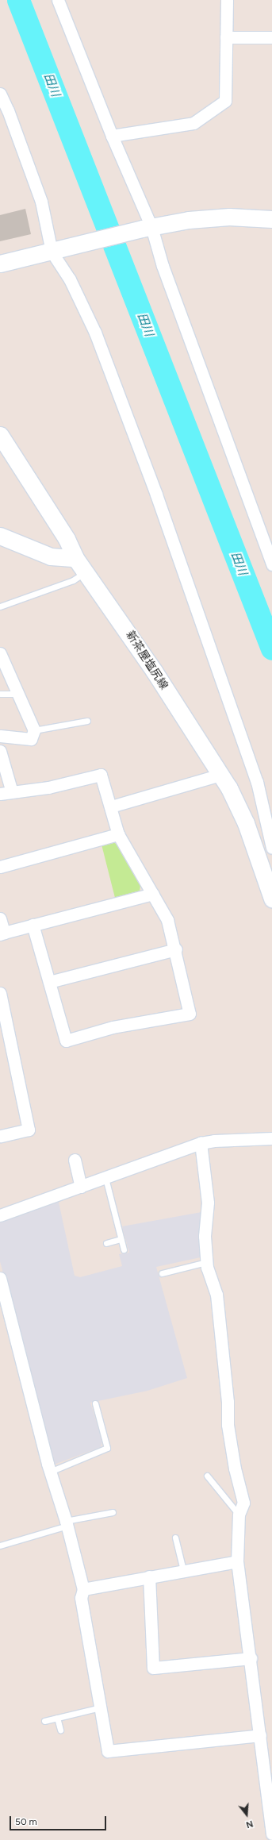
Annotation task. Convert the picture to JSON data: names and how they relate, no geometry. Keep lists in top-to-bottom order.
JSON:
{
  "streets": {
    "main road": ["新茶屋塩尻線"]
  },
  "water": ["田川"],
  "scale_bar": "50 m",
  "north": "bottom"
}
